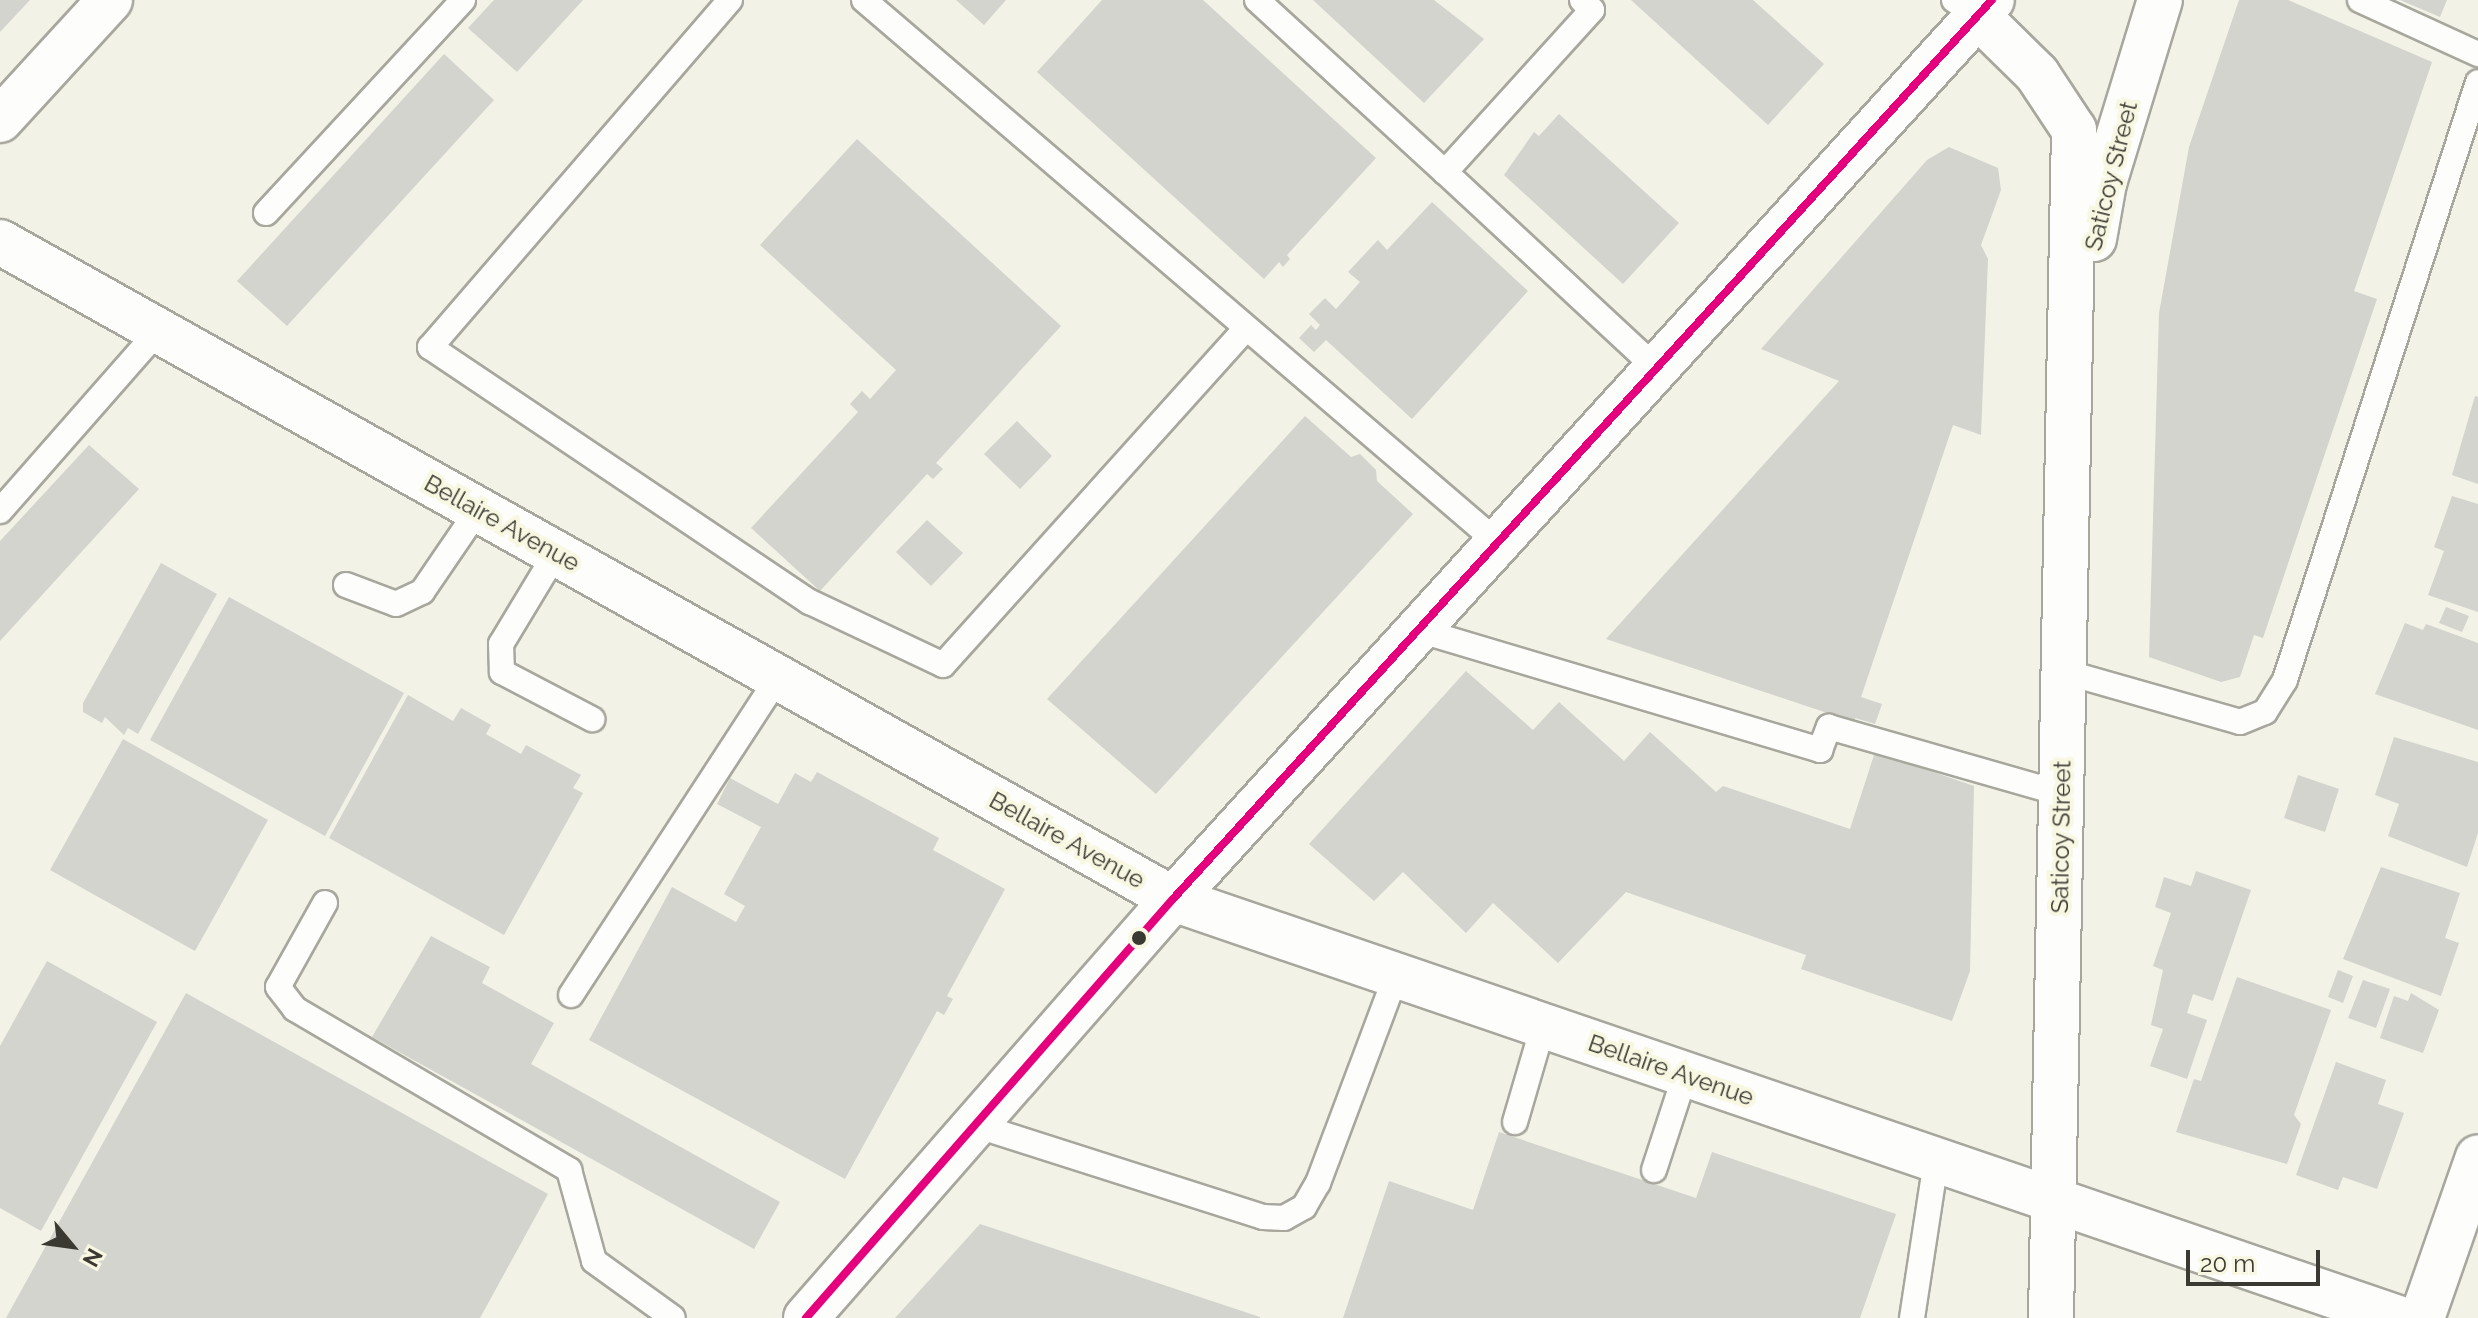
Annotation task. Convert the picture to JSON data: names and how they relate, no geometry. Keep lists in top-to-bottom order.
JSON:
{
  "streets": {
    "street": ["Saticoy Street", "Bellaire Avenue"]
  },
  "crossings": [
    ["Saticoy Street", "Bellaire Avenue"]
  ],
  "scale_bar": "20 m",
  "north": "bottom right"
}
